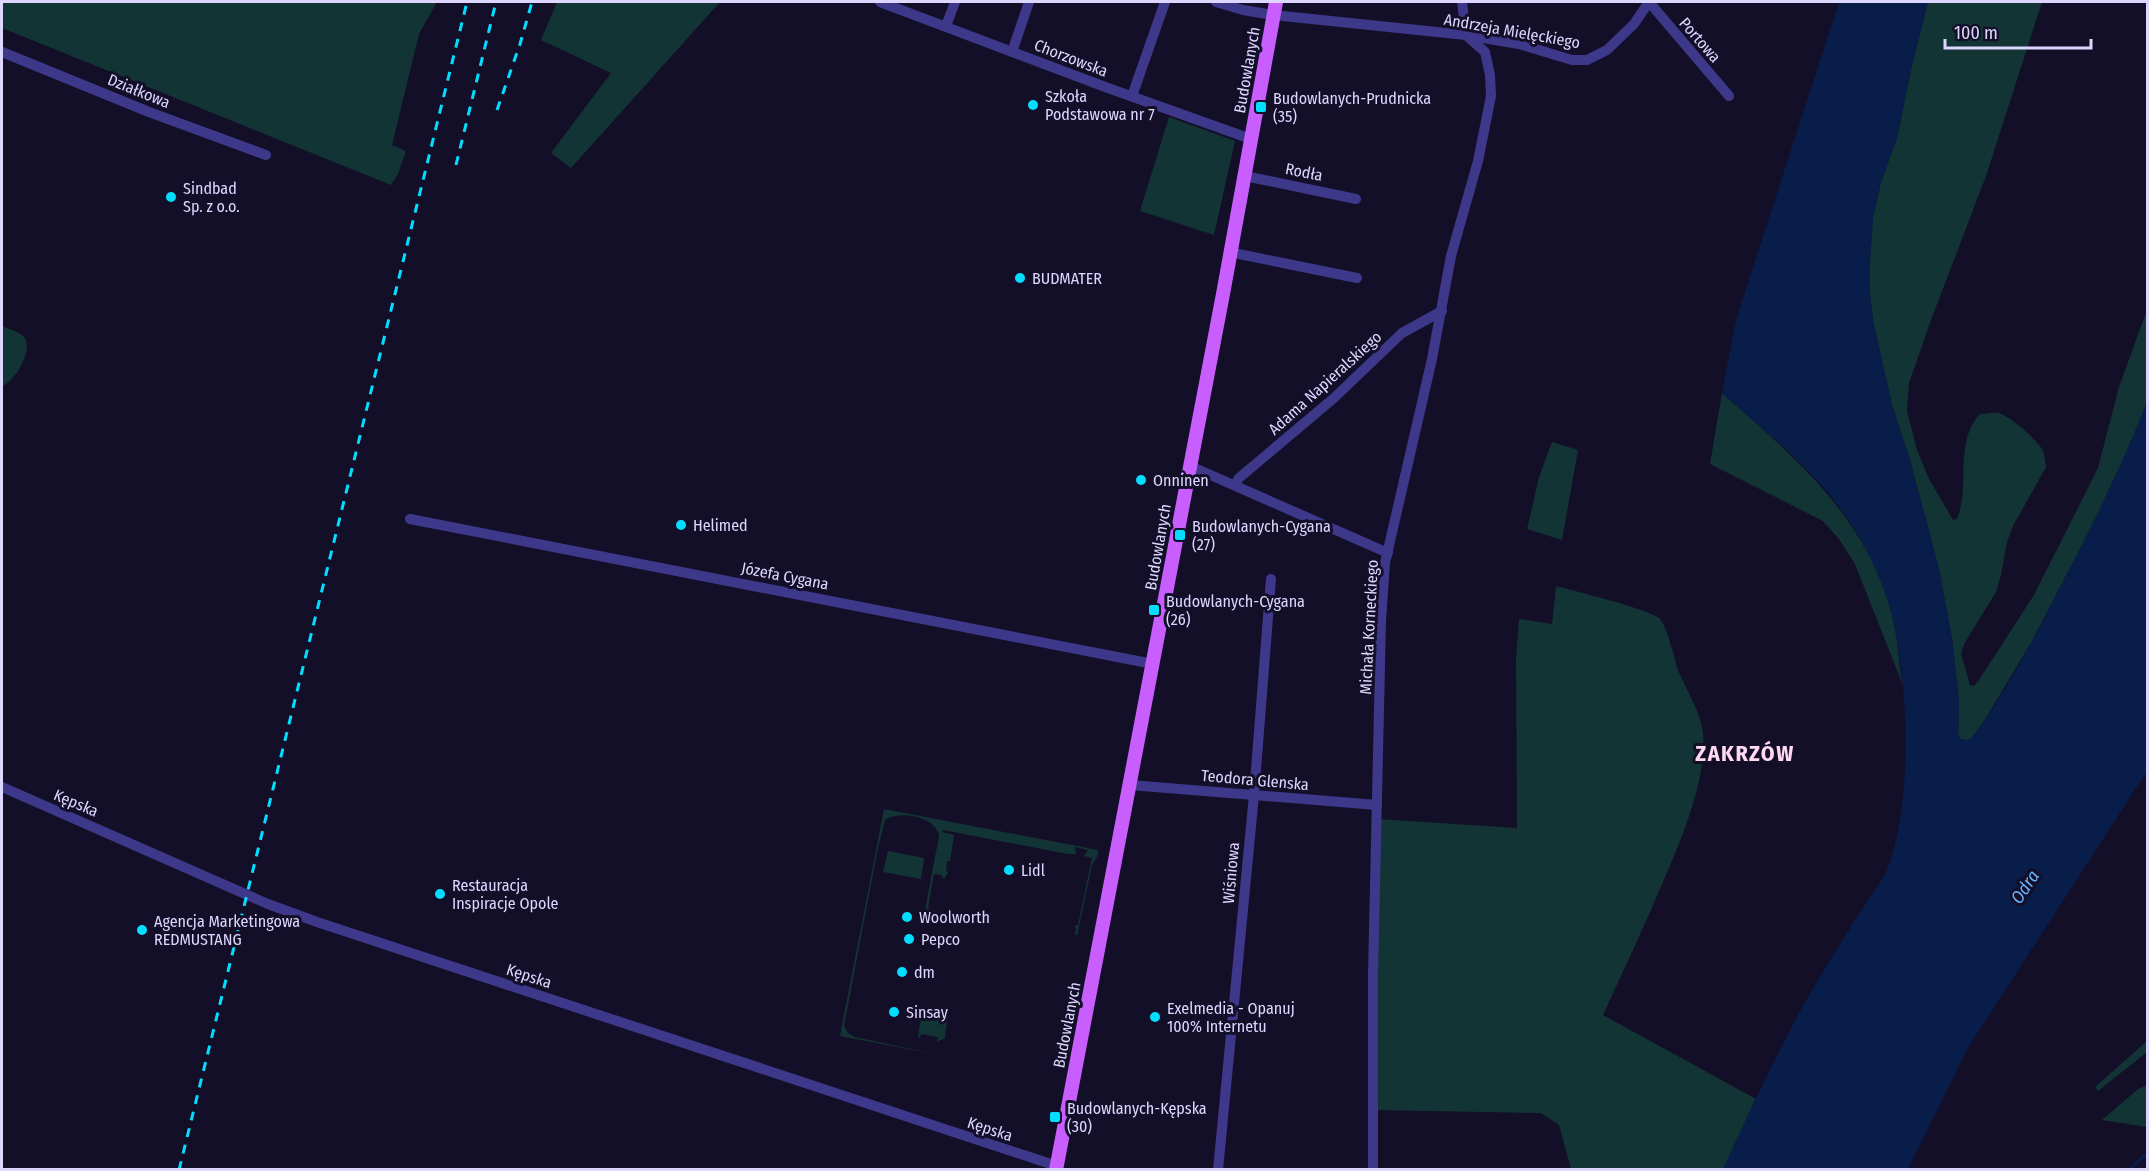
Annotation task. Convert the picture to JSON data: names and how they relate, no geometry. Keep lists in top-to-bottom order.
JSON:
{
  "streets": {
    "main road": ["Budowlanych"],
    "street": [
      "Andrzeja Mielęckiego",
      "Portowa",
      "Chorzowska",
      "Działkowa",
      "Rodła",
      "Adama Napieralskiego",
      "Józefa Cygana",
      "Michała Korneckiego",
      "Teodora Glenska",
      "Kępska",
      "Wiśniowa"
    ]
  },
  "crossings": [
    ["Andrzeja Mielęckiego", "Portowa"],
    ["Andrzeja Mielęckiego", "Budowlanych"],
    ["Andrzeja Mielęckiego", "Michała Korneckiego"],
    ["Chorzowska", "Budowlanych"],
    ["Budowlanych", "Rodła"],
    ["Budowlanych", "Józefa Cygana"],
    ["Budowlanych", "Teodora Glenska"],
    ["Budowlanych", "Kępska"],
    ["Adama Napieralskiego", "Michała Korneckiego"],
    ["Michała Korneckiego", "Teodora Glenska"],
    ["Teodora Glenska", "Wiśniowa"]
  ],
  "districts": ["ZAKRZÓW"],
  "water": ["Odra"],
  "places": {
    "other": [
      "Szkoła Podstawowa nr 7",
      "Sindbad Sp. z o.o.",
      "BUDMATER",
      "Onninen",
      "Helimed",
      "Lidl",
      "Restauracja Inspiracje Opole",
      "Woolworth",
      "Agencja Marketingowa REDMUSTANG",
      "Pepco",
      "dm",
      "Sinsay",
      "Exelmedia - Opanuj 100% Internetu"
    ],
    "transit": [
      "Budowlanych-Prudnicka (35)",
      "Budowlanych-Cygana (27)",
      "Budowlanych-Cygana (26)",
      "Budowlanych-Kępska (30)"
    ]
  },
  "scale_bar": "100 m"
}
